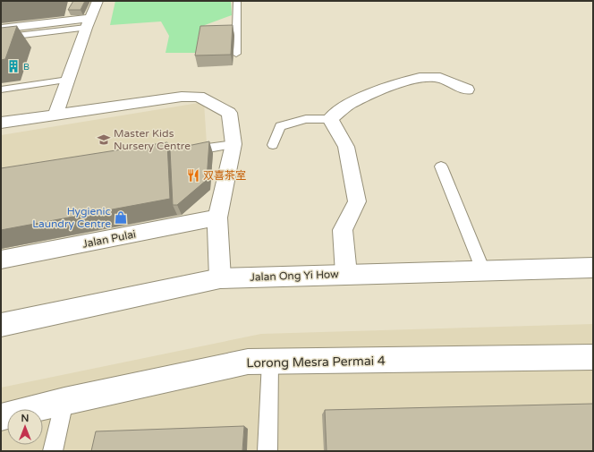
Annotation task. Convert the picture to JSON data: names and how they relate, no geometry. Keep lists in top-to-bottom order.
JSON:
{
  "streets": {
    "street": ["Jalan Pulai", "Jalan Ong Yi How", "Lorong Mesra Permai 4"]
  },
  "places": {
    "building": ["B"],
    "school or university": ["Master Kids Nursery Centre"],
    "restaurant": ["双喜茶室"],
    "shop": ["Hygienic Laundry Centre"]
  },
  "north": "top"
}
